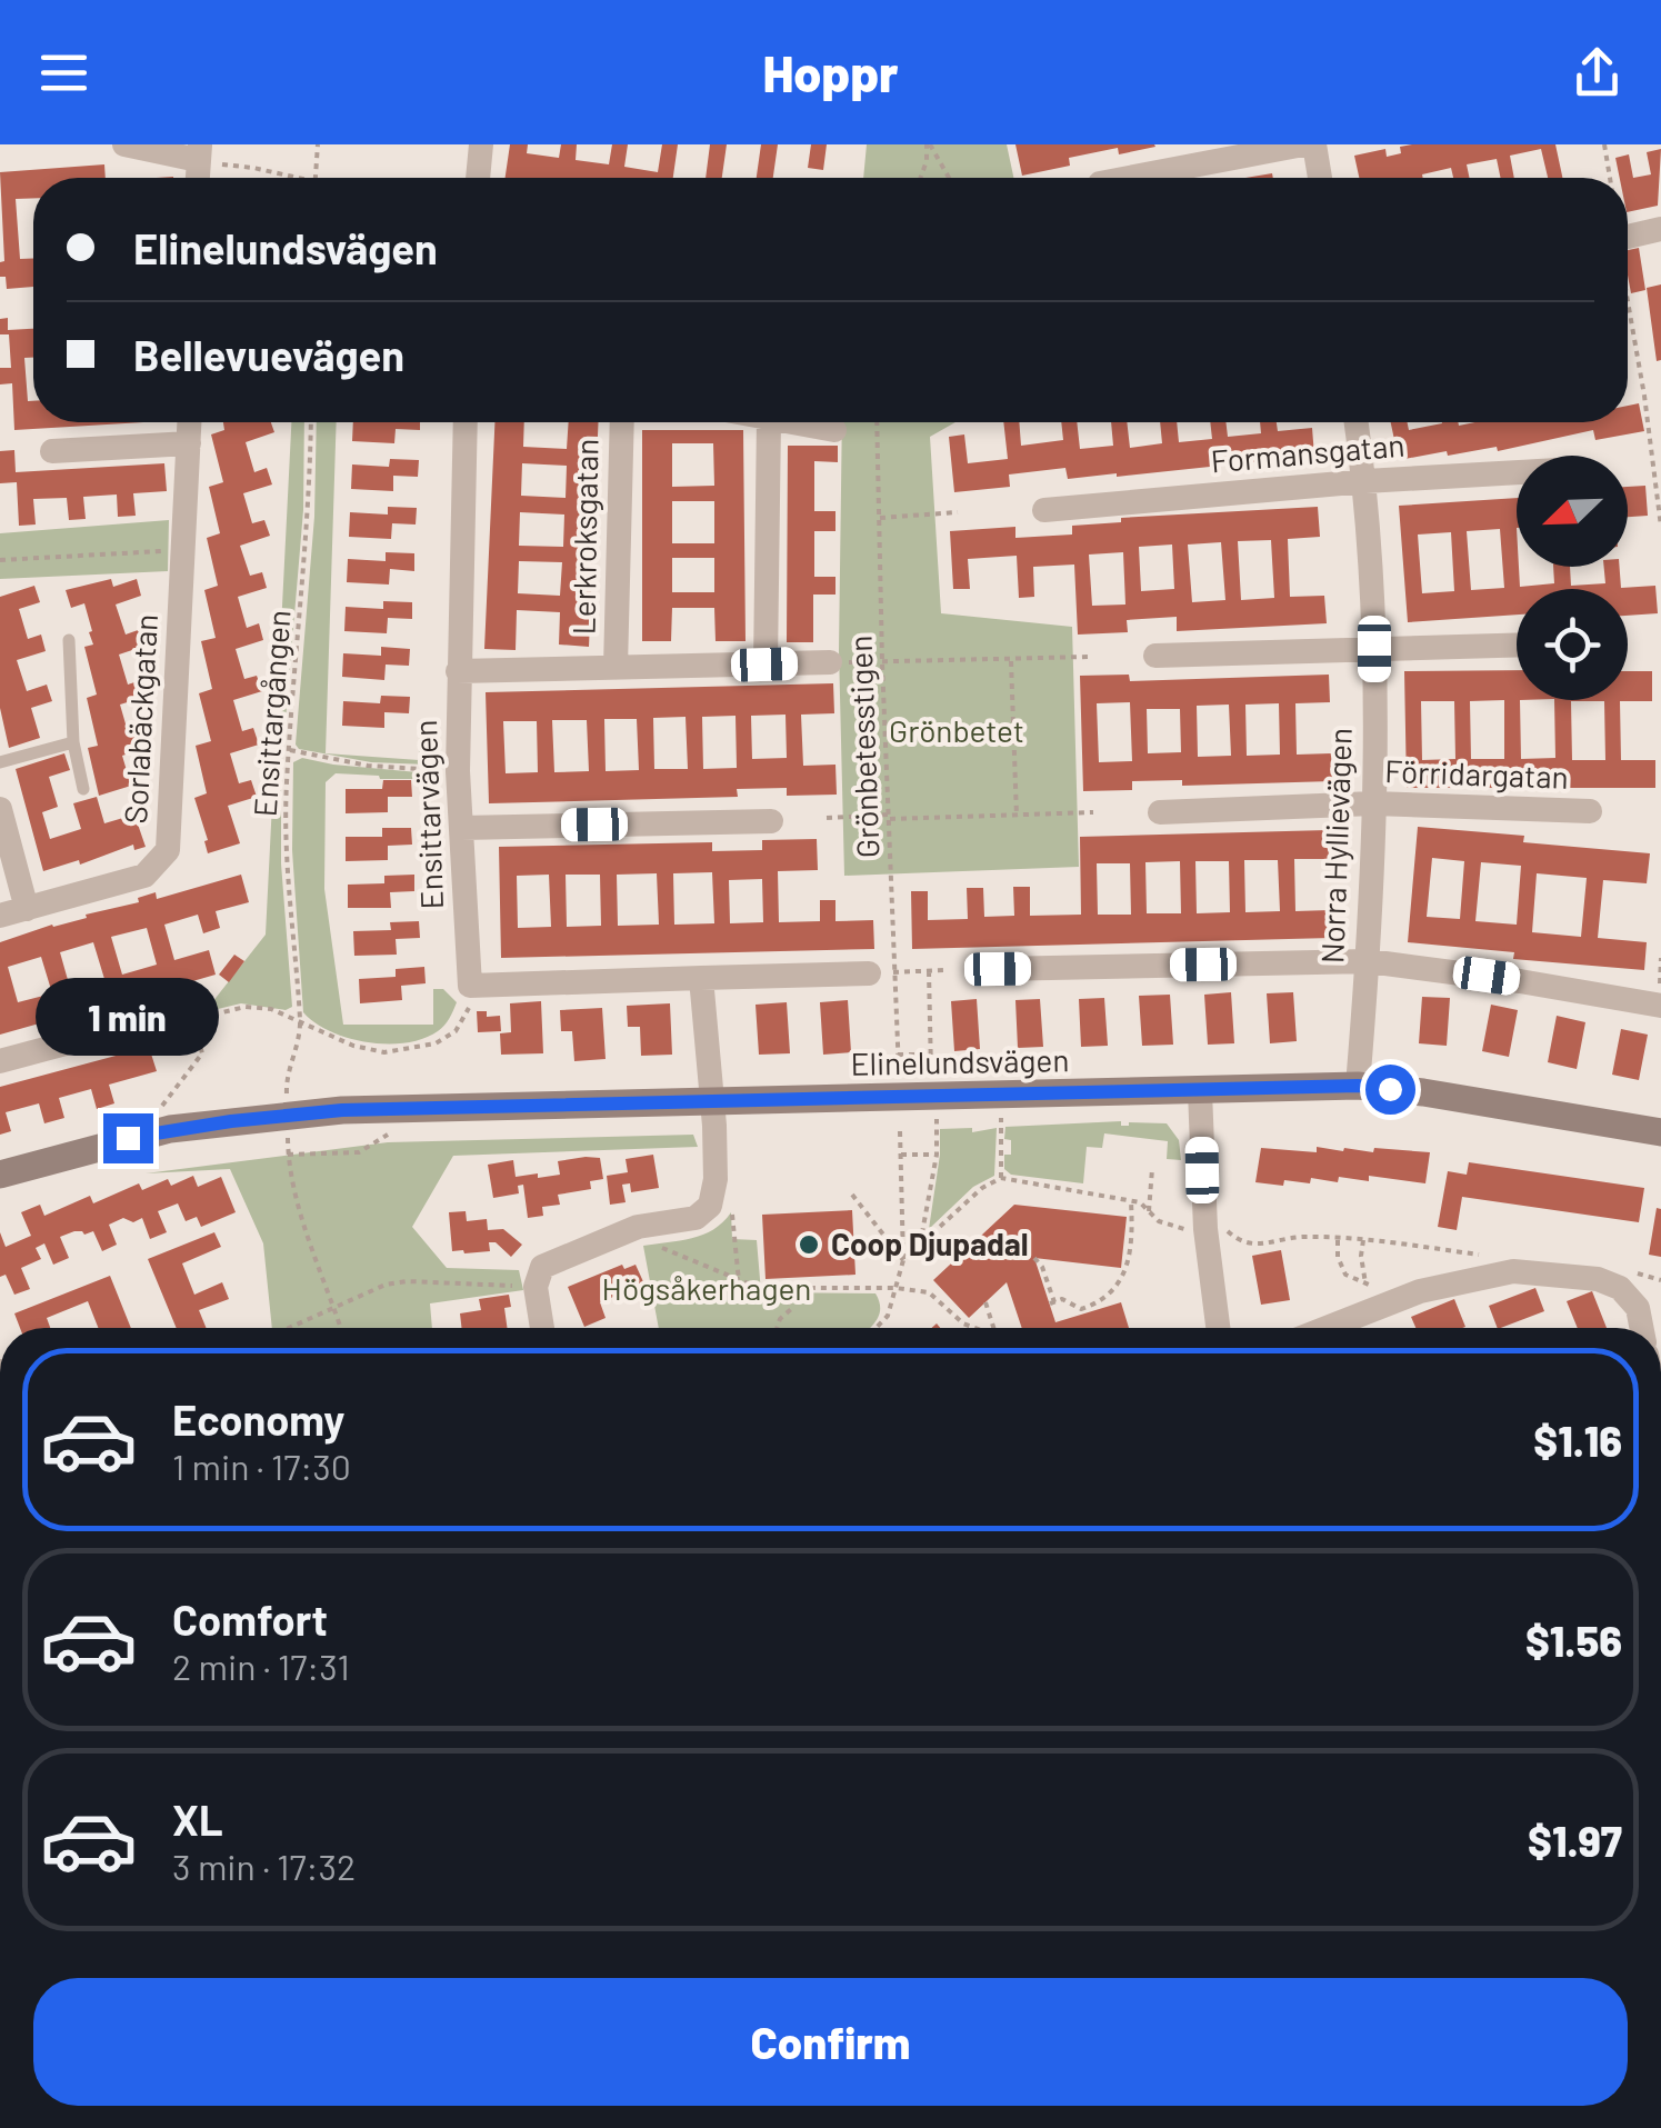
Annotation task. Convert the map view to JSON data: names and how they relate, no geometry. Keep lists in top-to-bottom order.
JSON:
{
  "streets": {
    "street": [
      "Formansgatan",
      "Lerkroksgatan",
      "Sorlabäckgatan",
      "Förridargatan",
      "Ensittarvägen",
      "Norra Hyllievägen",
      "Elinelundsvägen"
    ],
    "path": ["Ensittargången", "Grönbetesstigen"]
  },
  "crossings": [
    ["Formansgatan", "Norra Hyllievägen"],
    ["Ensittargången", "Elinelundsvägen"],
    ["Förridargatan", "Norra Hyllievägen"],
    ["Norra Hyllievägen", "Elinelundsvägen"]
  ],
  "parks": ["Grönbetet", "Högsåkerhagen"],
  "places": ["Coop Djupadal"],
  "north": "bottom left",
  "page": {
    "header": "Hoppr",
    "banner": ["Elinelundsvägen", "Bellevuevägen"],
    "bubble": "1 min",
    "list": [
      {
        "name": "Economy",
        "note": "1 min · 17:30",
        "value": "$1.16"
      },
      {
        "name": "Comfort",
        "note": "2 min · 17:31",
        "value": "$1.56"
      },
      {
        "name": "XL",
        "note": "3 min · 17:32",
        "value": "$1.97"
      }
    ],
    "buttons": "Confirm"
  }
}
